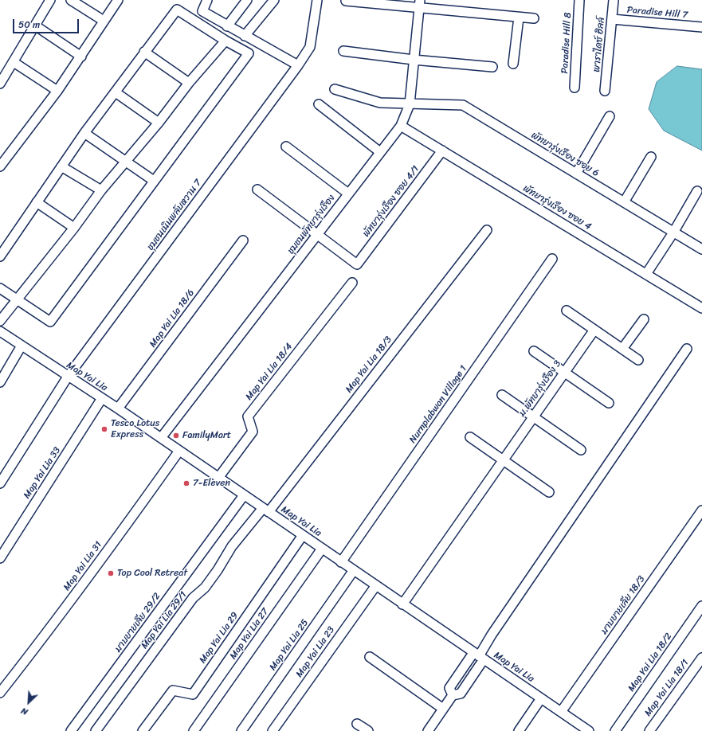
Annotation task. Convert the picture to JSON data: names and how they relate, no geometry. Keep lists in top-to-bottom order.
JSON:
{
  "streets": {
    "street": [
      "Paradise Hill 7",
      "Paradise Hill 8",
      "พาราไดซ์ ฮิลล์",
      "พัทยารุ่งเรือง ซอย 6",
      "พัทยารุ่งเรือง ซอย 4/1",
      "พัทยารุ่งเรือง ซอย 4",
      "ชุมชนเนินพลับหวาน 7",
      "ชุมชนพัทยารุ่งเรือง",
      "Map Yai Lia 18/6",
      "Map Yai Lia 18/3",
      "Map Yai Lia 18/4",
      "Map Yai Lia",
      "ม.พัทยารุ่งเรือง 3",
      "Nurnplabwan Village 1",
      "Map Yai Lia 33",
      "Map Yai Lia 31",
      "มาบยายเลีย 18/3",
      "Map Yai Lia 29/1",
      "มาบยายเลีย 29/2",
      "Map Yai Lia 27",
      "Map Yai Lia 29",
      "Map Yai Lia 25",
      "Map Yai Lia 23",
      "Map Yai Lia 18/2",
      "Map Yai Lia 18/1"
    ]
  },
  "crossings": [
    ["Paradise Hill 7", "พาราไดซ์ ฮิลล์"],
    ["พัทยารุ่งเรือง ซอย 6", "ชุมชนพัทยารุ่งเรือง"],
    ["พัทยารุ่งเรือง ซอย 4/1", "พัทยารุ่งเรือง ซอย 4"],
    ["พัทยารุ่งเรือง ซอย 4/1", "ชุมชนพัทยารุ่งเรือง"],
    ["พัทยารุ่งเรือง ซอย 4", "ชุมชนพัทยารุ่งเรือง"],
    ["ชุมชนเนินพลับหวาน 7", "Map Yai Lia"],
    ["ชุมชนพัทยารุ่งเรือง", "Map Yai Lia"],
    ["Map Yai Lia 18/6", "Map Yai Lia"],
    ["Map Yai Lia 18/3", "Map Yai Lia"],
    ["Map Yai Lia 18/3", "Map Yai Lia 29/1"],
    ["Map Yai Lia 18/4", "Map Yai Lia"],
    ["Map Yai Lia", "ม.พัทยารุ่งเรือง 3"],
    ["Map Yai Lia", "Nurnplabwan Village 1"],
    ["Map Yai Lia", "Map Yai Lia 33"],
    ["Map Yai Lia", "Map Yai Lia 31"],
    ["Map Yai Lia", "มาบยายเลีย 18/3"],
    ["Map Yai Lia", "Map Yai Lia 29/1"],
    ["Map Yai Lia", "มาบยายเลีย 29/2"],
    ["Map Yai Lia", "Map Yai Lia 27"],
    ["Map Yai Lia", "Map Yai Lia 29"],
    ["Map Yai Lia", "Map Yai Lia 25"],
    ["Map Yai Lia", "Map Yai Lia 23"]
  ],
  "places": [
    "Tesco Lotus Express",
    "FamilyMart",
    "7-Eleven",
    "Top Cool Retreat"
  ],
  "scale_bar": "50 m",
  "north": "bottom left"
}
